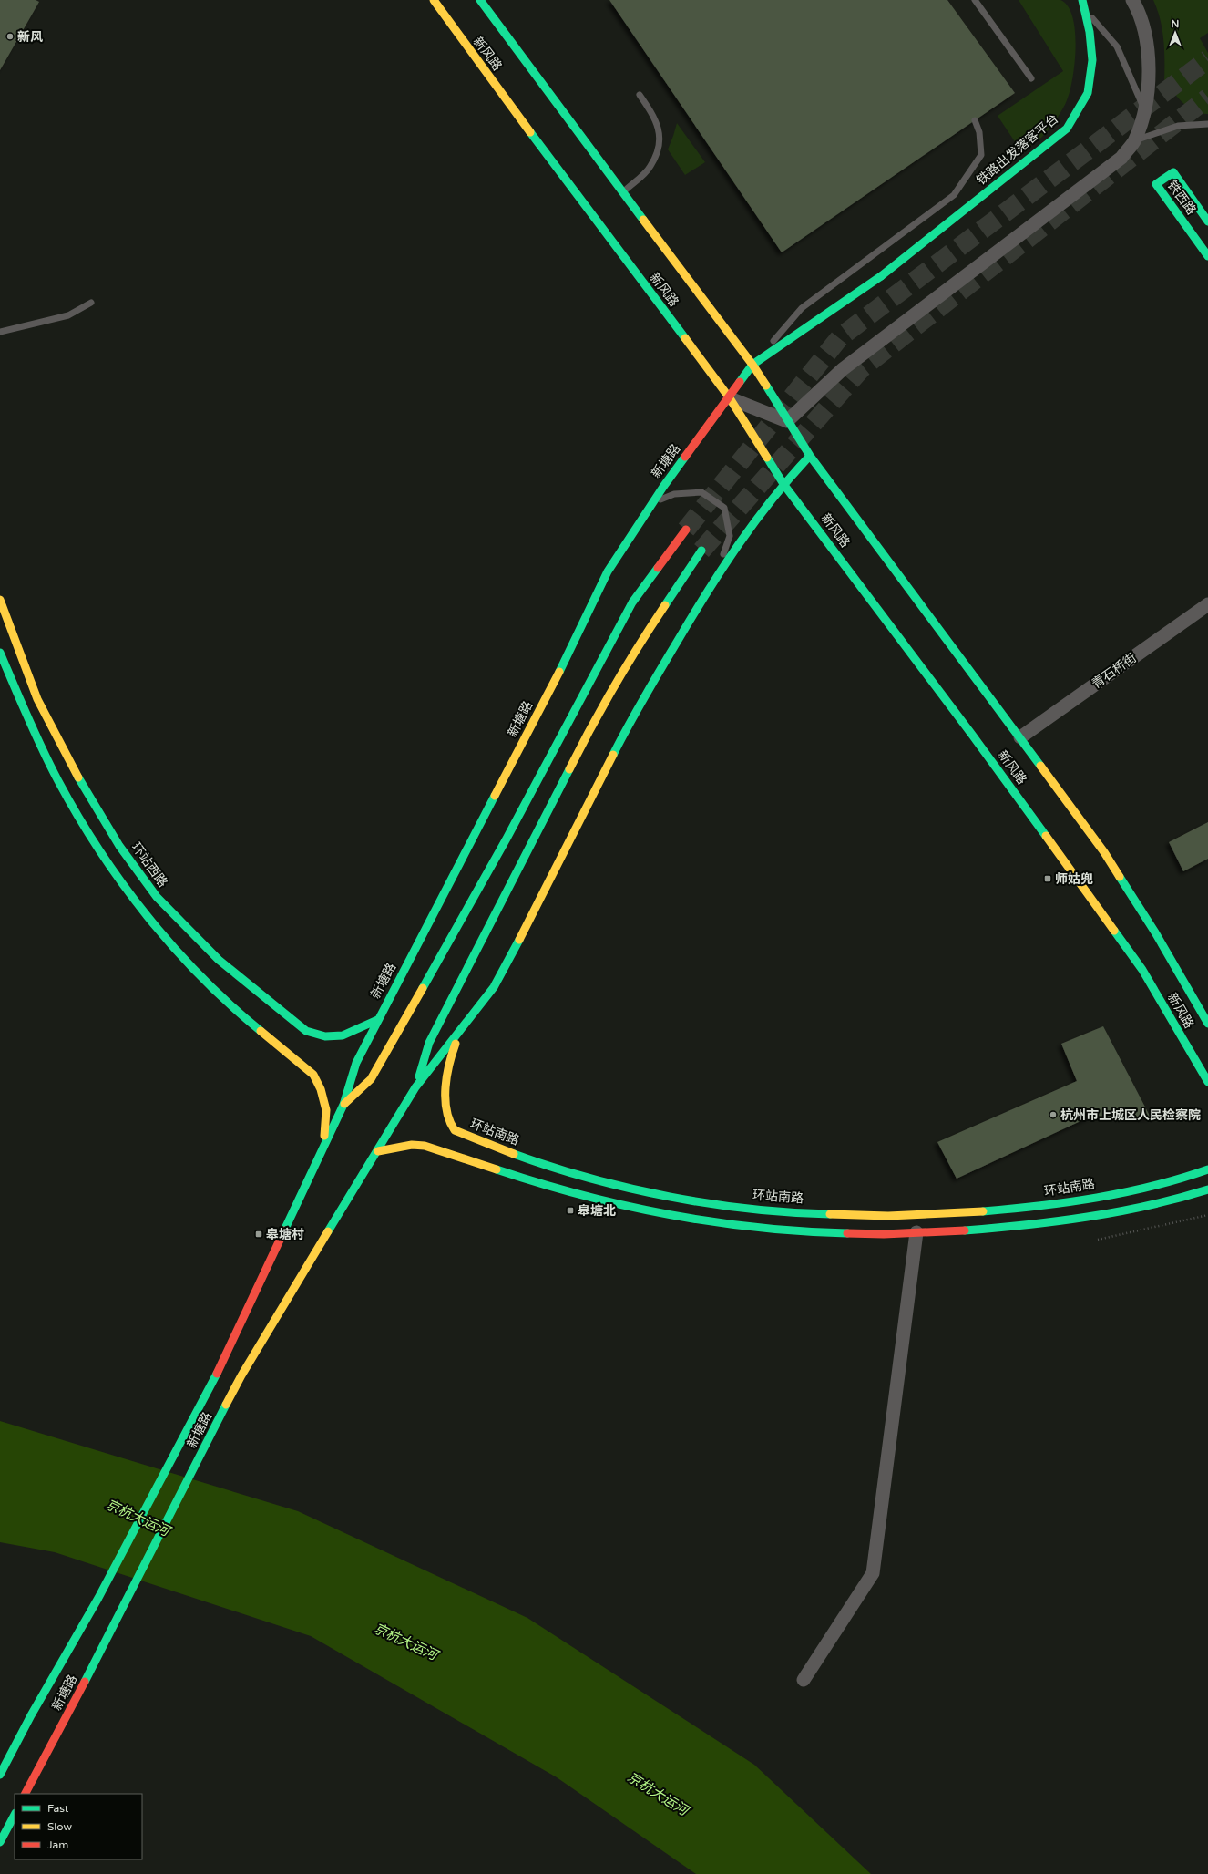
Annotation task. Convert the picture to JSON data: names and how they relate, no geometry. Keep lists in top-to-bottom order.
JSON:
{
  "streets": {
    "main road": [
      "新风路",
      "铁路出发落客平台",
      "铁西路",
      "新塘路",
      "环站西路",
      "环站南路"
    ],
    "street": ["青石桥街"]
  },
  "crossings": [
    ["新风路", "铁路出发落客平台"],
    ["新风路", "新塘路"],
    ["新风路", "青石桥街"],
    ["铁路出发落客平台", "新塘路"],
    ["新塘路", "环站西路"],
    ["新塘路", "环站南路"]
  ],
  "water": ["京杭大运河"],
  "places": {
    "other": ["新风", "杭州市上城区人民检察院"],
    "transit": ["师姑兜", "皋塘北", "皋塘村"]
  },
  "legend": ["Fast", "Slow", "Jam"],
  "north": "top"
}
